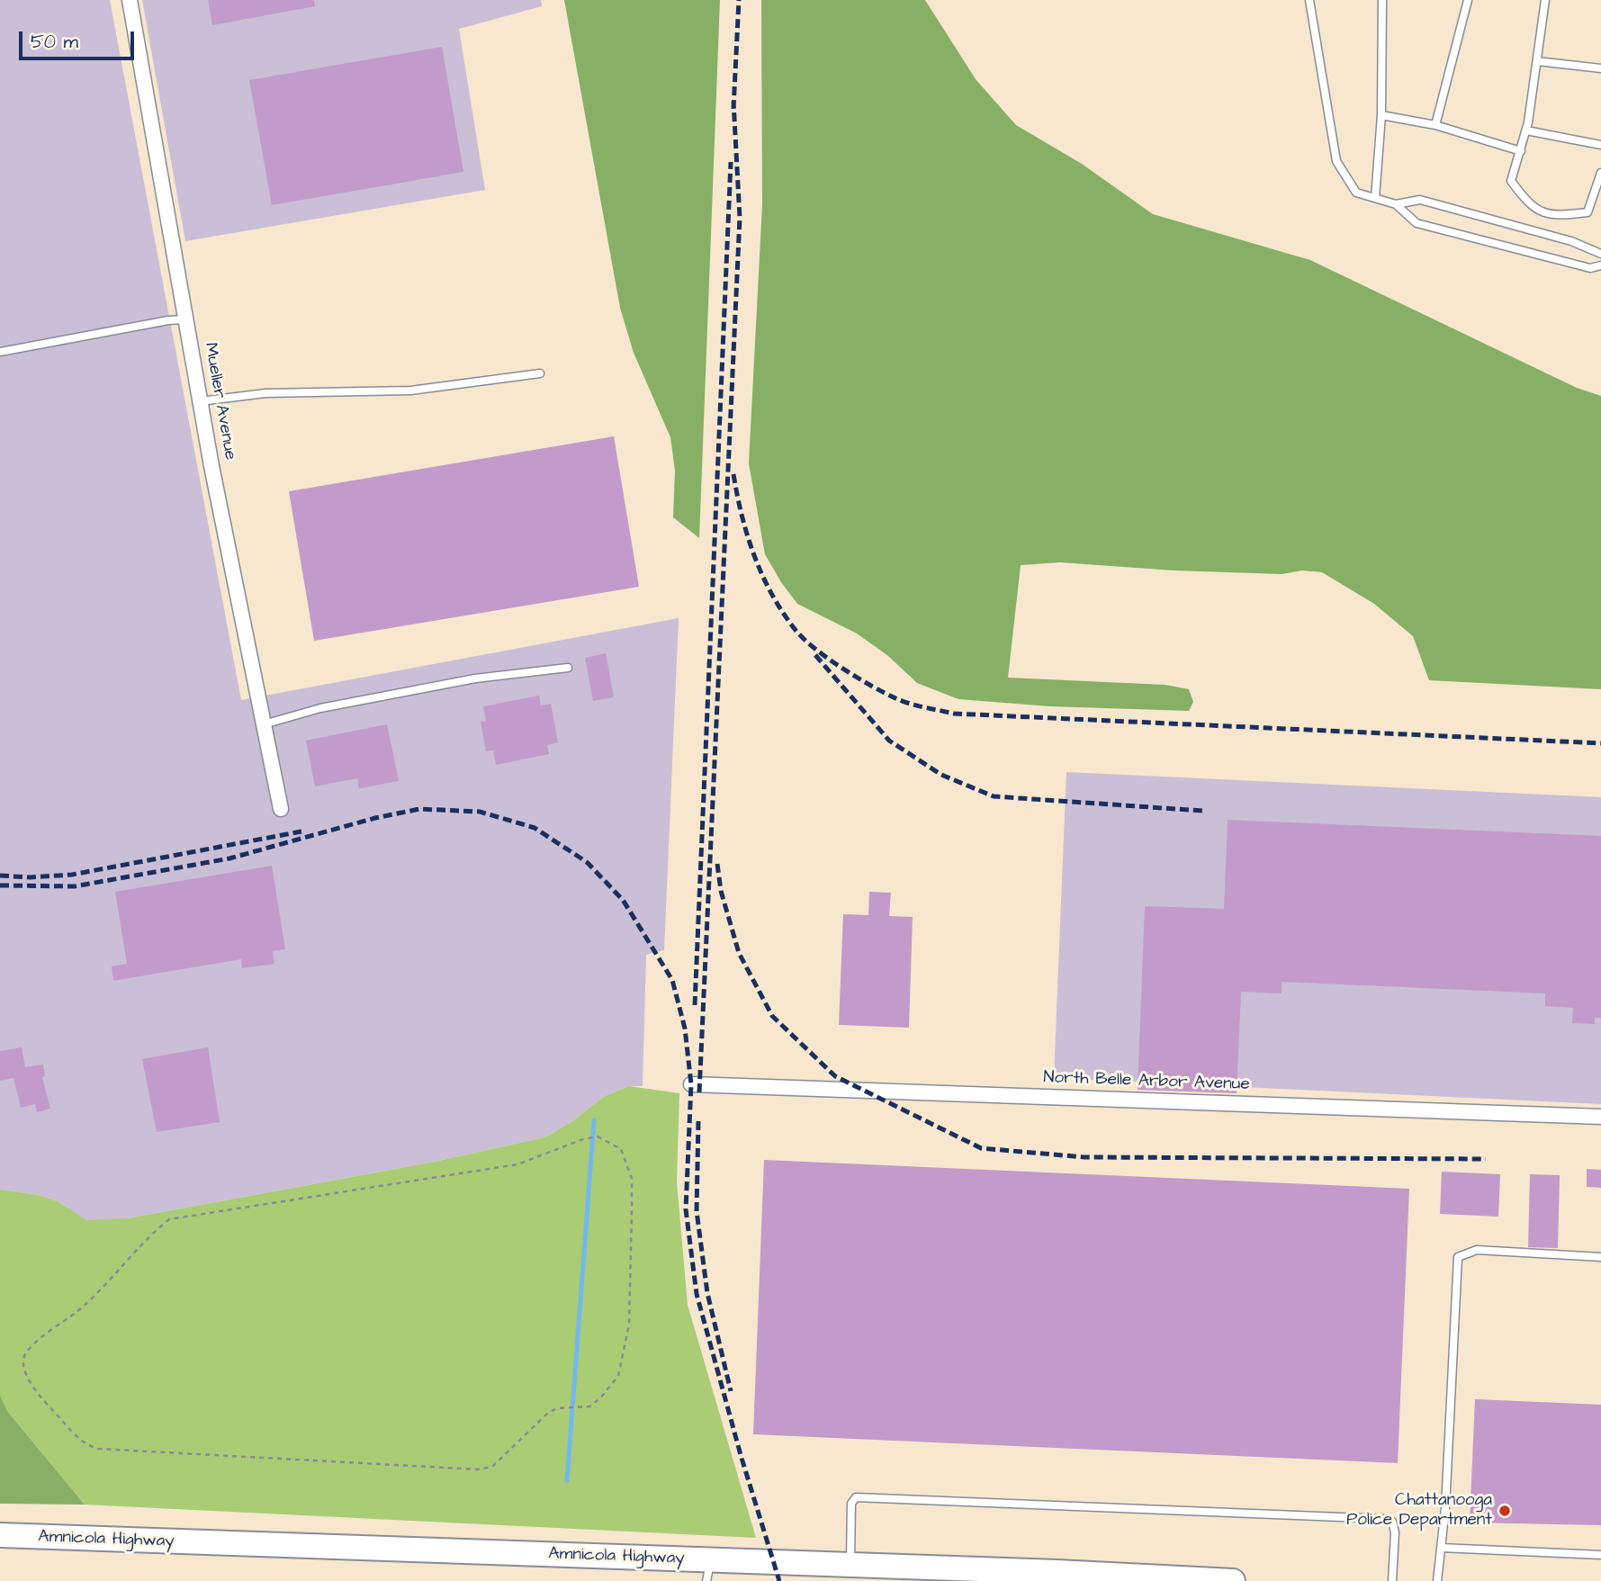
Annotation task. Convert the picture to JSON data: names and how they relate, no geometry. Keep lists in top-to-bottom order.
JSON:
{
  "streets": {
    "main road": ["Amnicola Highway"],
    "street": ["Mueller Avenue", "North Belle Arbor Avenue"]
  },
  "places": ["Chattanooga Police Department"],
  "scale_bar": "50 m"
}
